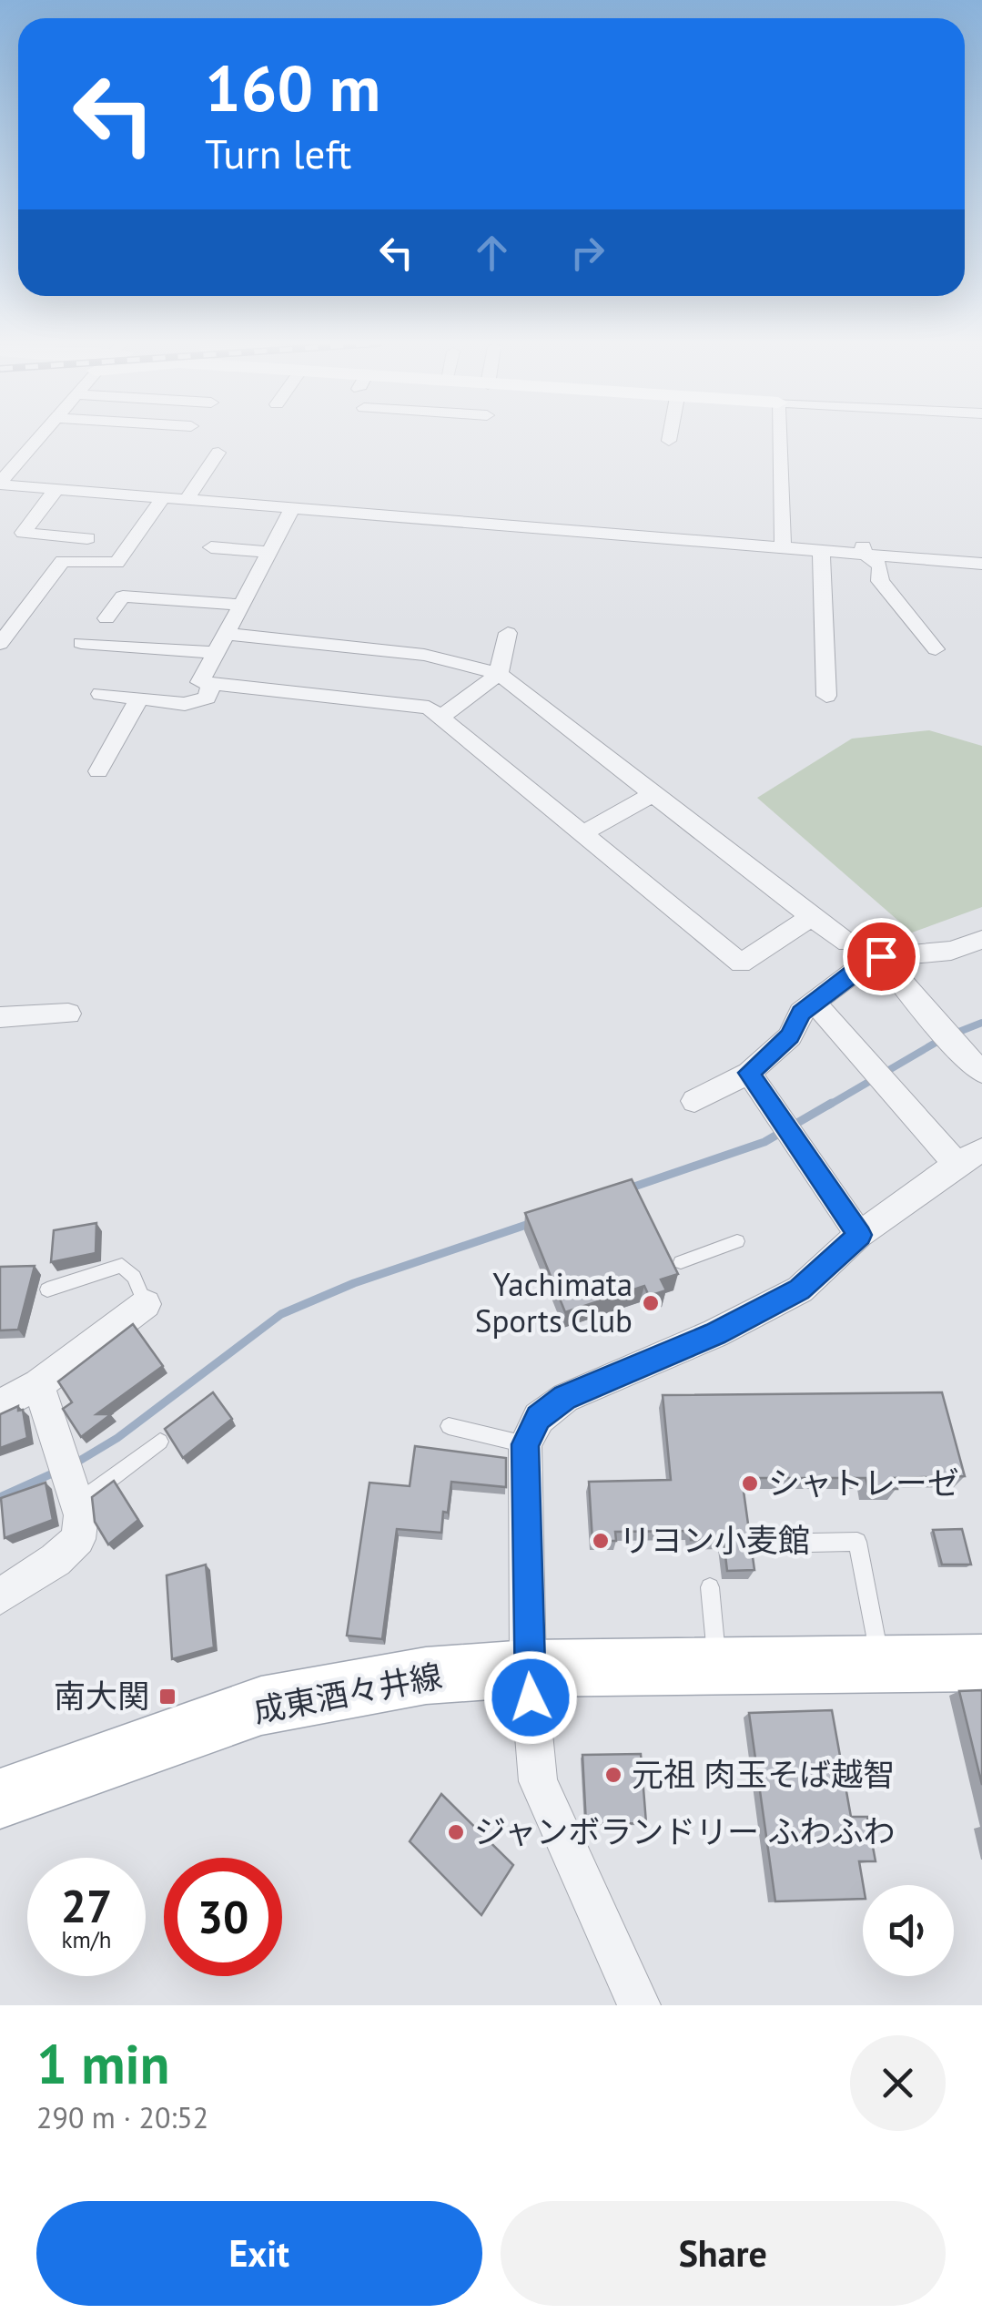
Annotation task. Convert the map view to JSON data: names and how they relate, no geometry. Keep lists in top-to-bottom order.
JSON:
{
  "streets": {
    "main road": ["成東酒々井線"]
  },
  "places": {
    "other": [
      "Yachimata Sports Club",
      "シャトレーゼ",
      "リヨン小麦館",
      "元祖 肉玉そば越智",
      "ジャンボランドリー ふわふわ"
    ],
    "transit": ["南大関"]
  },
  "page": {
    "turn": ["160 m", "Turn left"],
    "speed": "27 km/h",
    "limit": "30",
    "heading": ["1 min", "290 m · 20:52"],
    "buttons": ["Exit", "Share"]
  }
}
